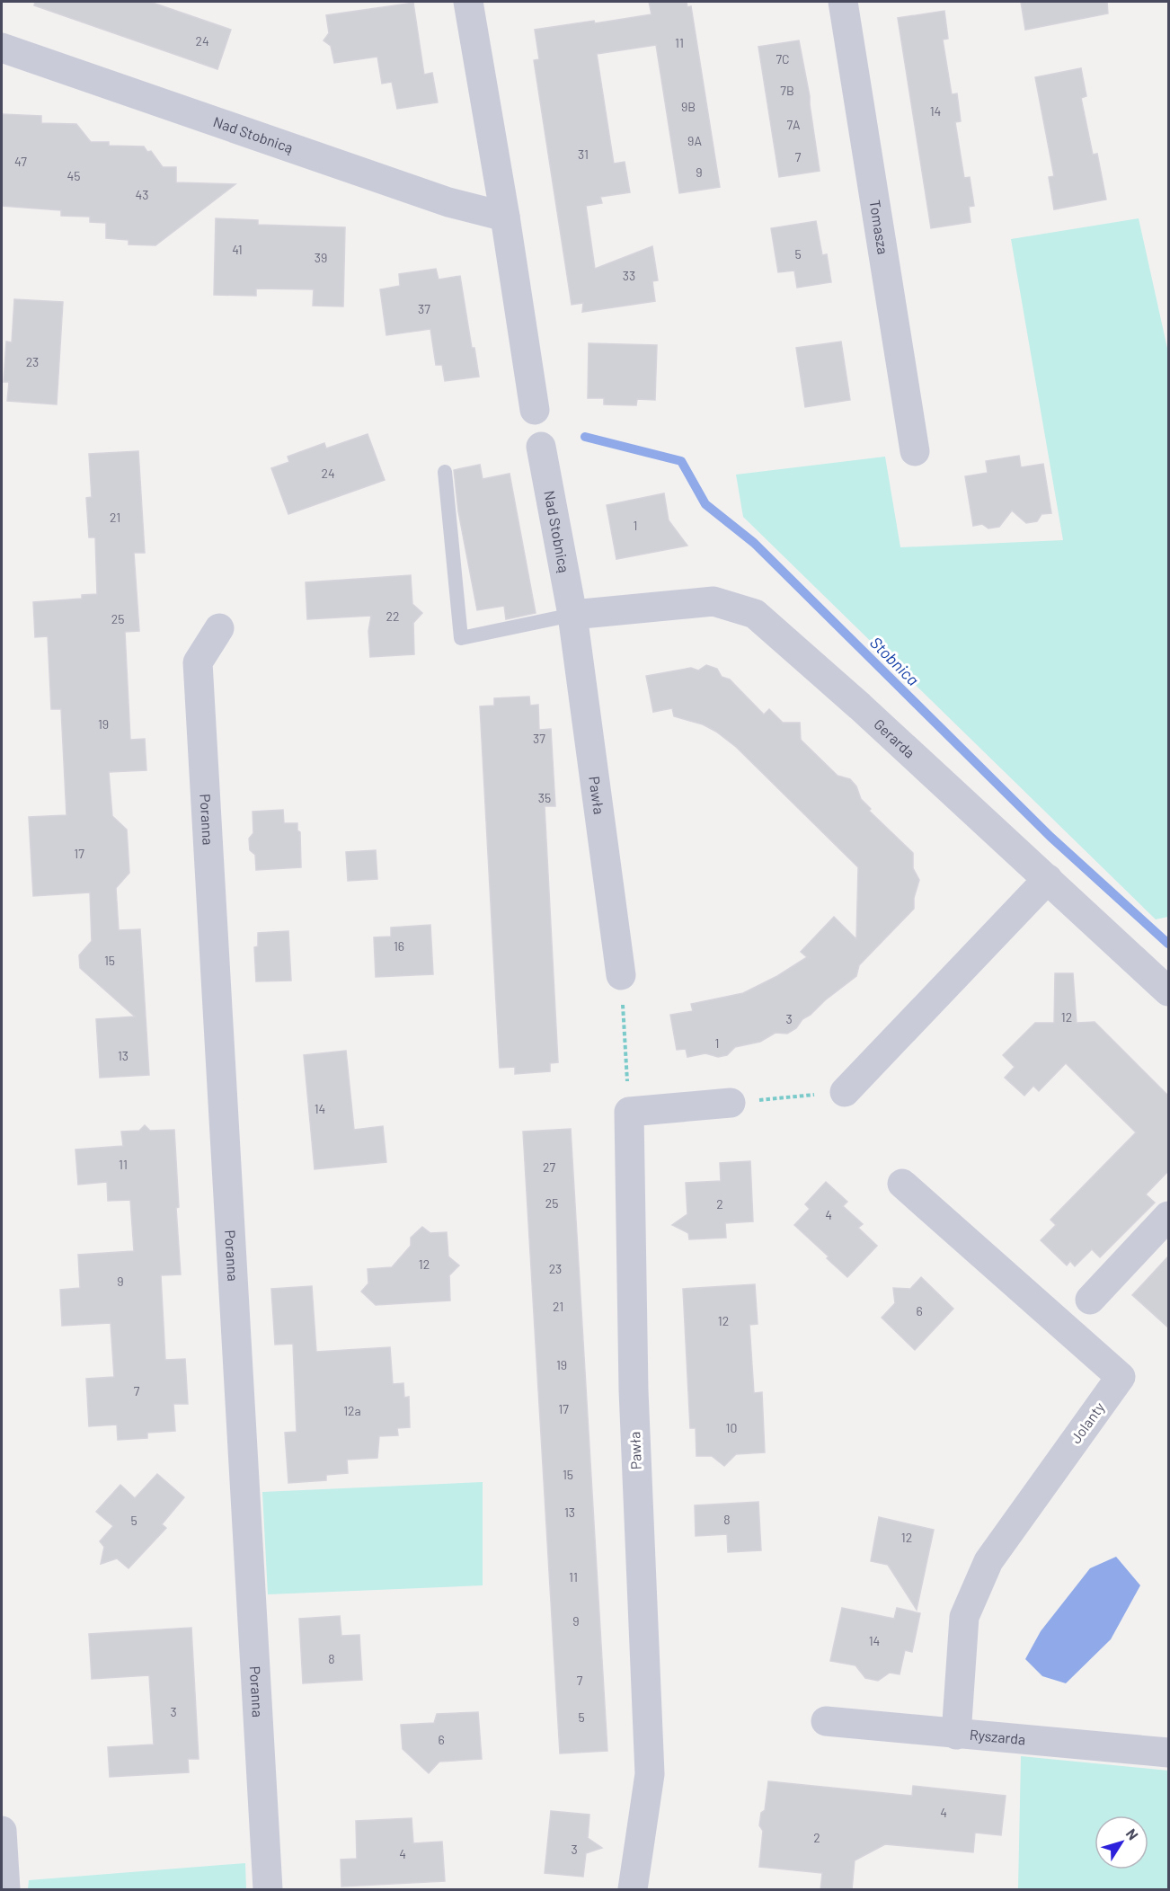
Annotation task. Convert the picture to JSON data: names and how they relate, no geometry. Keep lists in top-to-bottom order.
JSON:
{
  "streets": {
    "street": [
      "Nad Stobnicą",
      "Tomasza",
      "Gerarda",
      "Pawła",
      "Poranna",
      "Jolanty",
      "Ryszarda"
    ]
  },
  "crossings": [
    ["Nad Stobnicą", "Gerarda"],
    ["Nad Stobnicą", "Pawła"],
    ["Gerarda", "Pawła"],
    ["Jolanty", "Ryszarda"]
  ],
  "water": ["Stobnica"],
  "house_numbers": [
    "24",
    "11",
    "7C",
    "7B",
    "9B",
    "14",
    "7A",
    "9A",
    "31",
    "7",
    "47",
    "9",
    "45",
    "43",
    "41",
    "5",
    "39",
    "33",
    "37",
    "23",
    "24",
    "21",
    "1",
    "22",
    "25",
    "19",
    "37",
    "35",
    "17",
    "16",
    "15",
    "12",
    "3",
    "1",
    "13",
    "14",
    "11",
    "27",
    "25",
    "2",
    "4",
    "12",
    "23",
    "9",
    "21",
    "6",
    "12",
    "19",
    "7",
    "17",
    "12a",
    "10",
    "15",
    "13",
    "8",
    "5",
    "12",
    "11",
    "9",
    "14",
    "8",
    "7",
    "3",
    "5",
    "6",
    "4",
    "2",
    "3",
    "4"
  ],
  "north": "top right"
}
